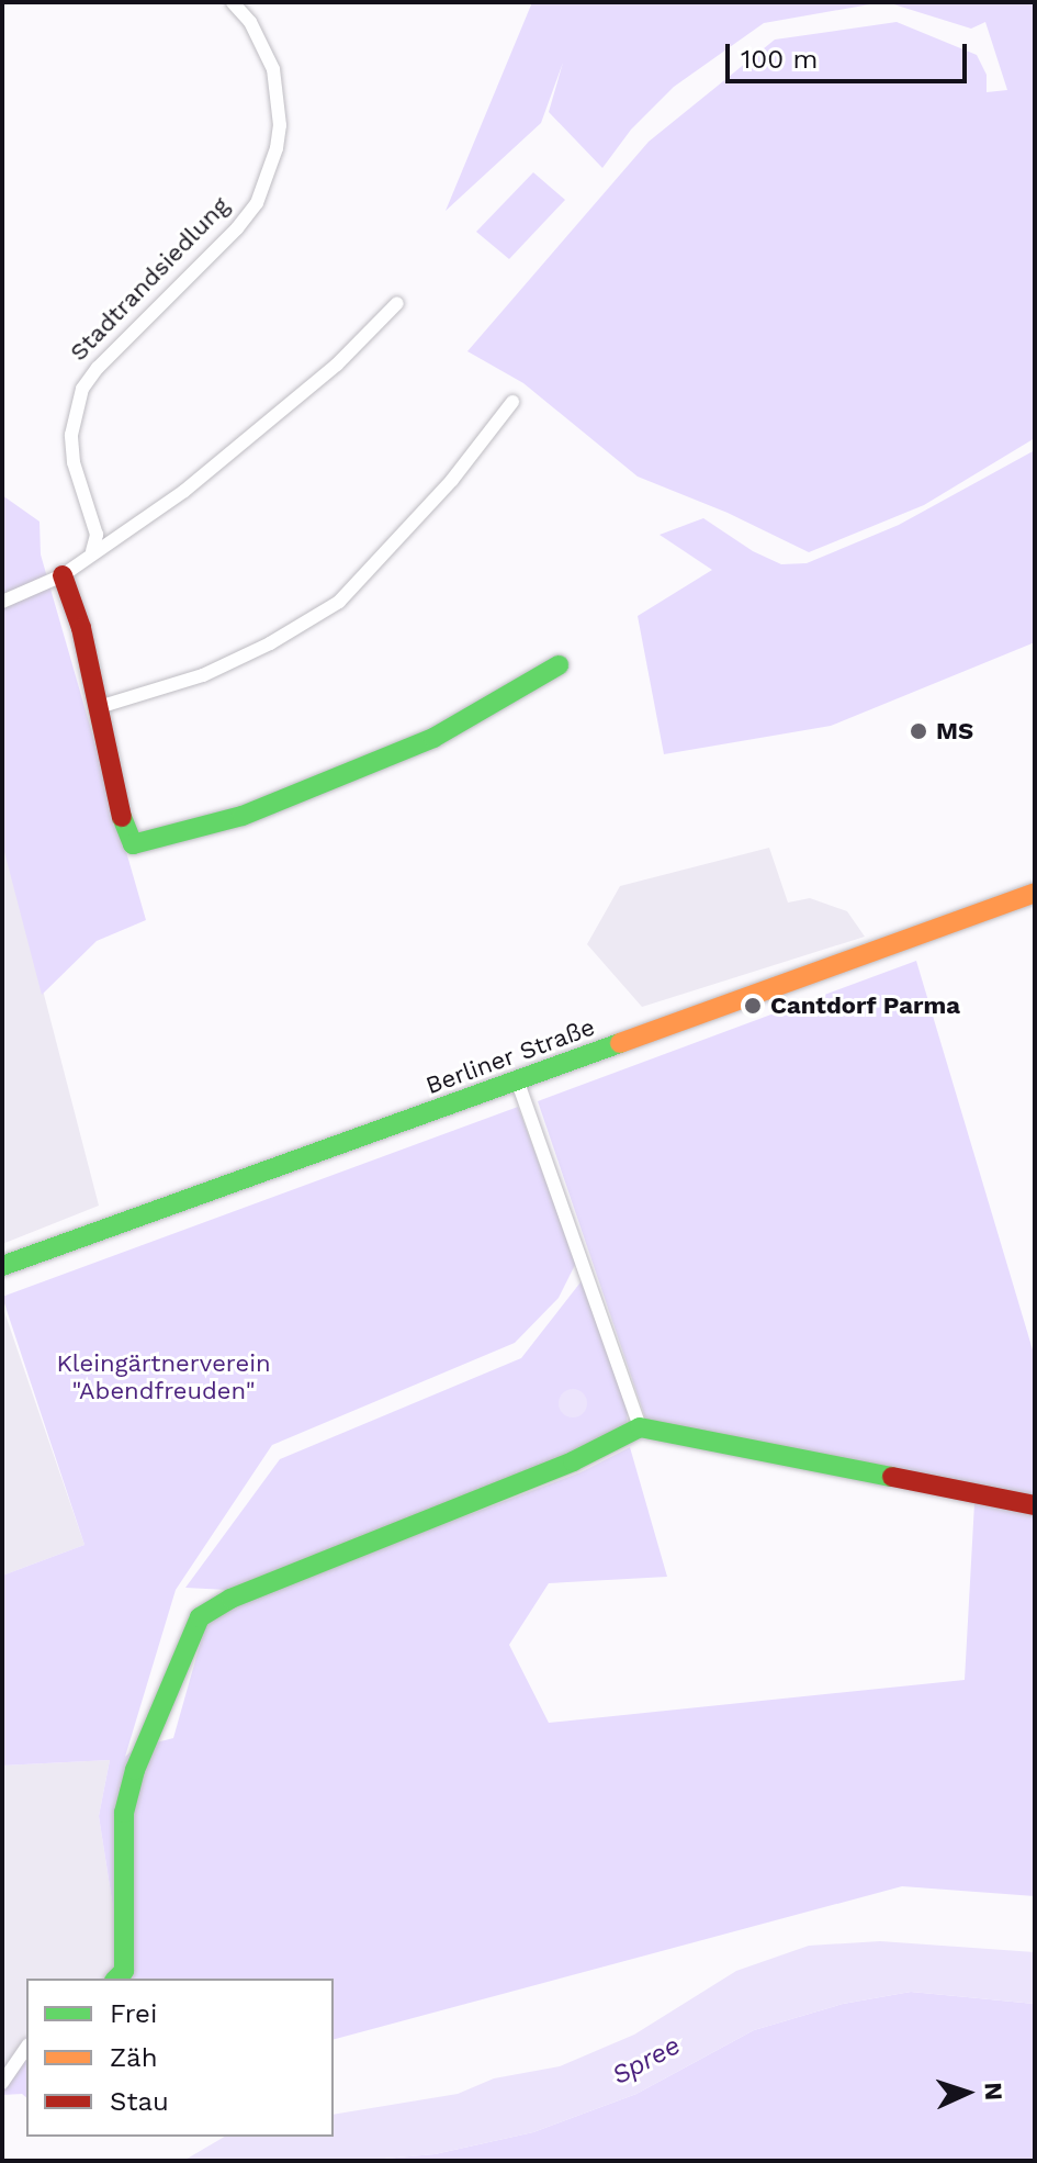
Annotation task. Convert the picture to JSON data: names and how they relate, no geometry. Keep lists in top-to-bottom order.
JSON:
{
  "streets": {
    "street": ["Stadtrandsiedlung", "Berliner Straße"]
  },
  "water": ["Spree"],
  "parks": ["Kleingärtnerverein \"Abendfreuden\""],
  "places": ["MS", "Cantdorf Parma"],
  "legend": ["Frei", "Zäh", "Stau"],
  "scale_bar": "100 m",
  "north": "right"
}
